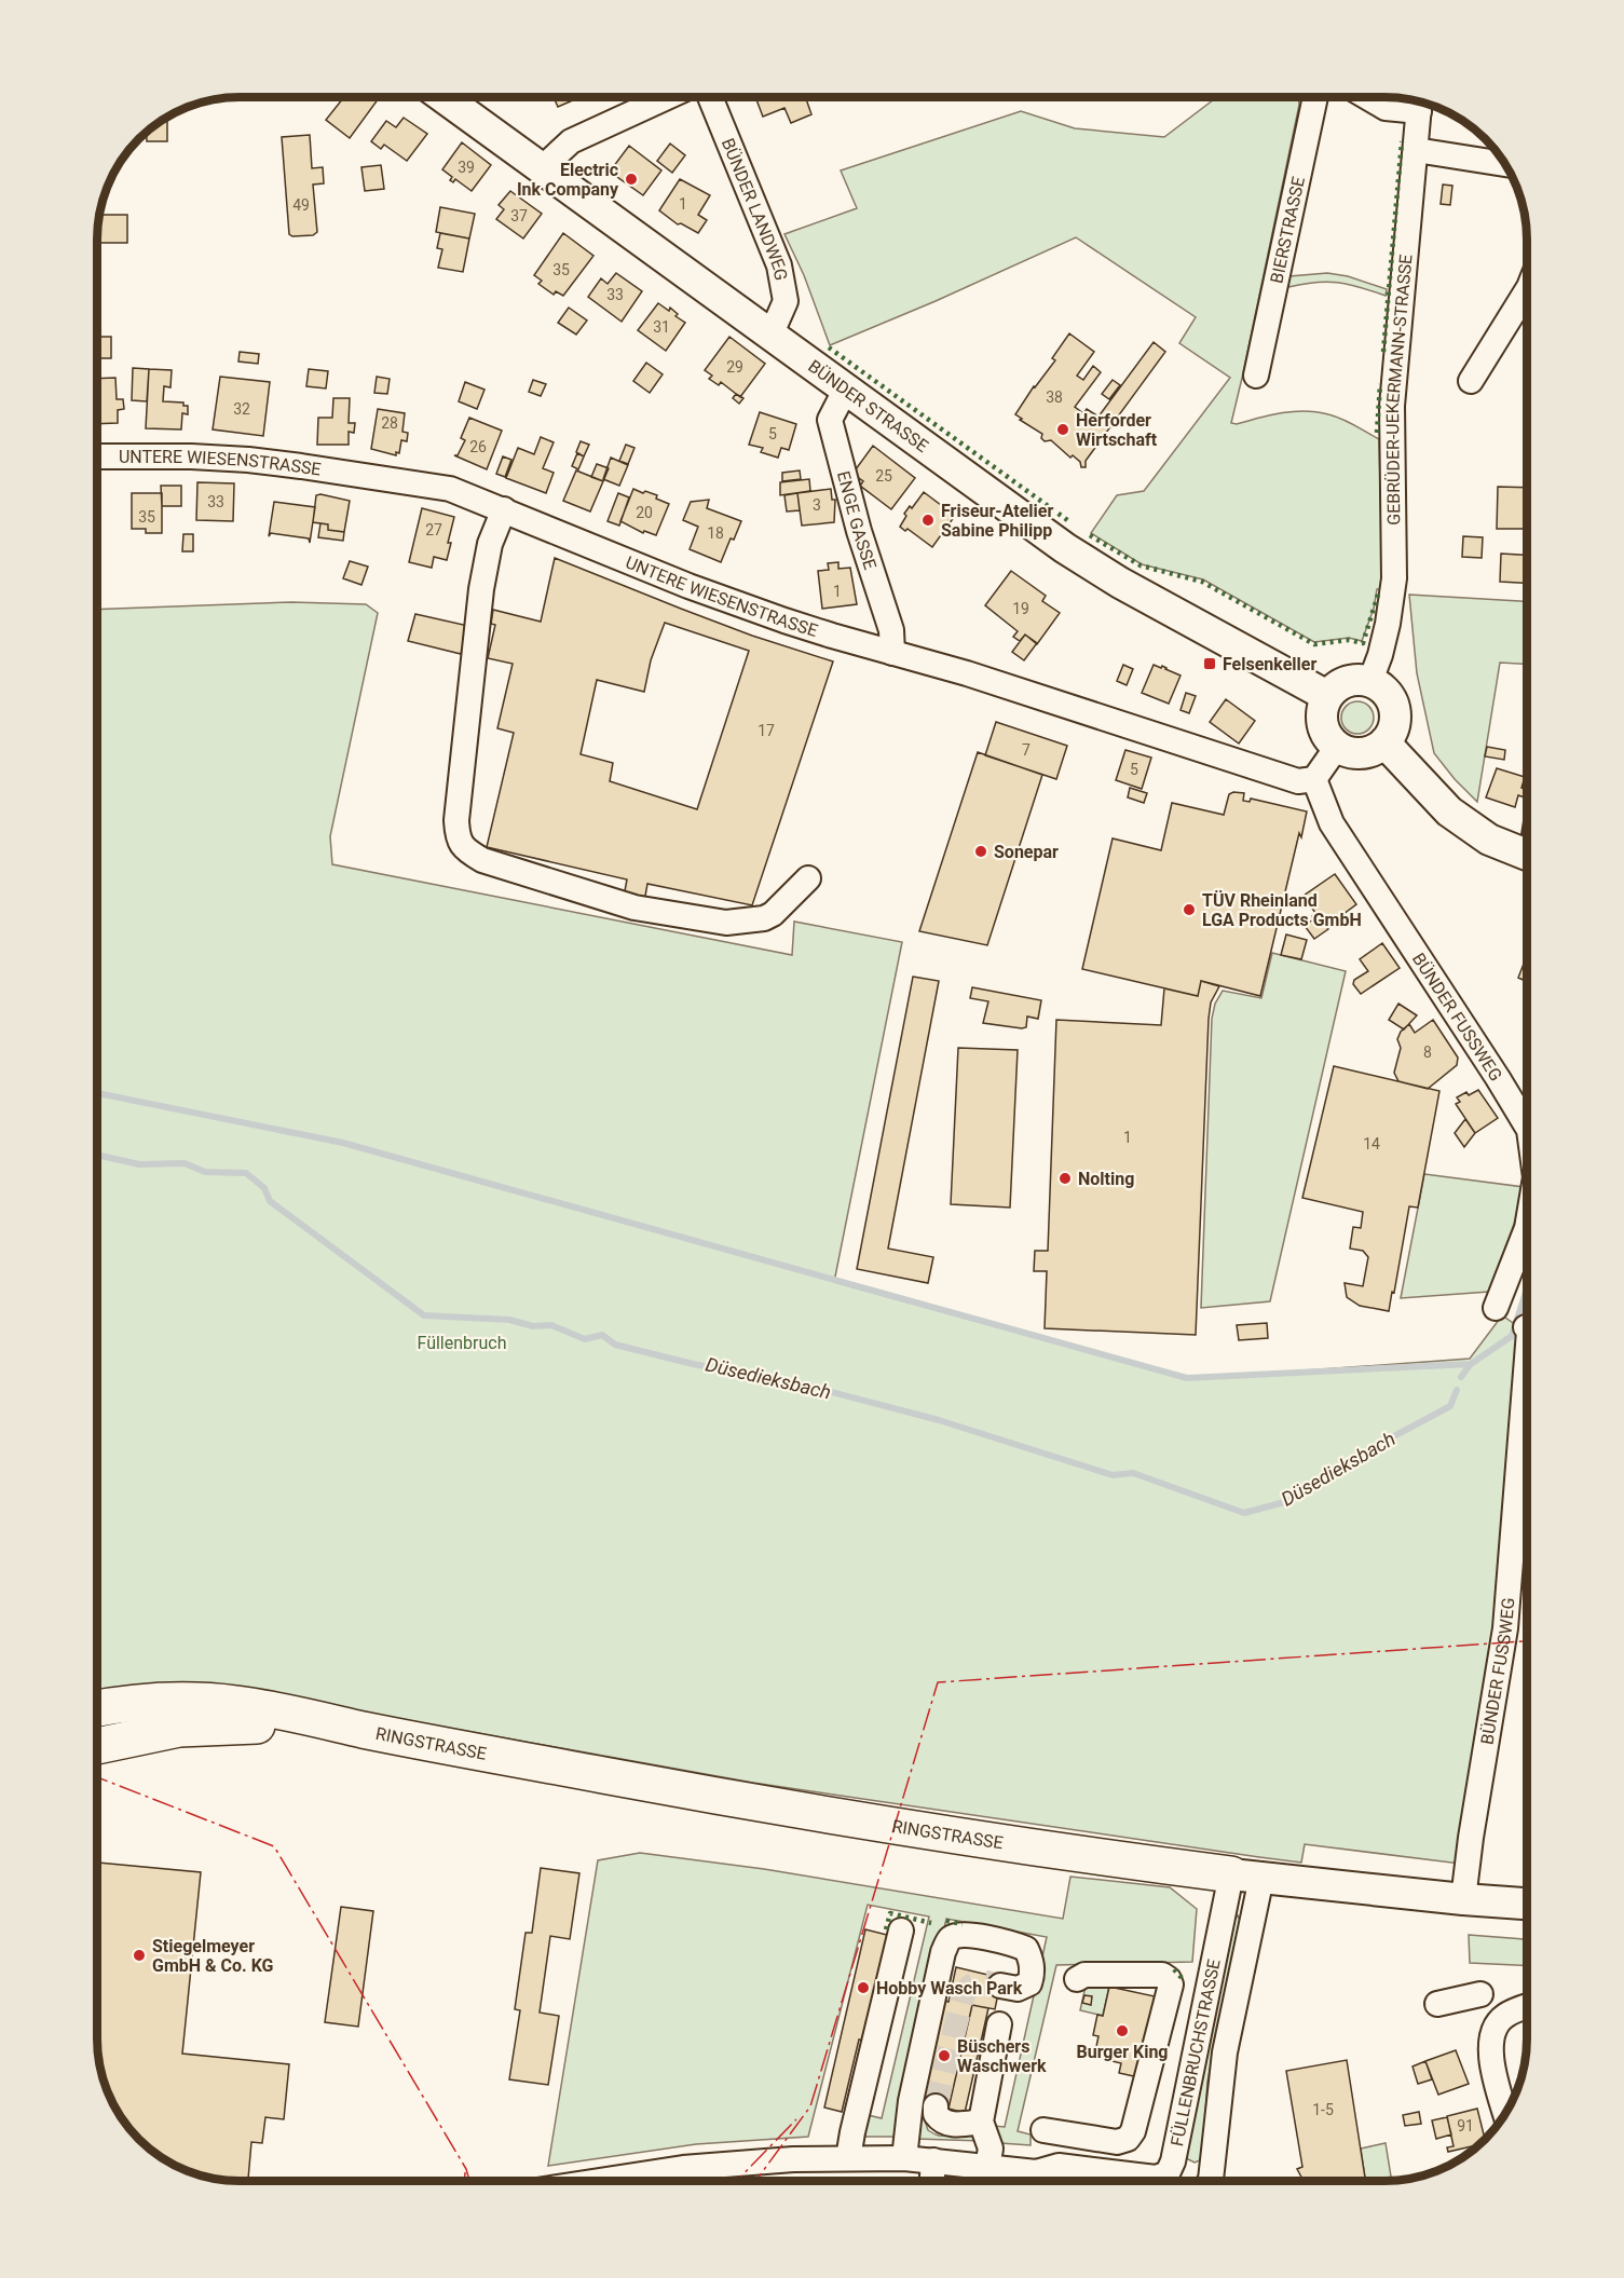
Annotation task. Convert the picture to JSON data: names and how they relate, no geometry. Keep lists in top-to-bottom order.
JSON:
{
  "streets": {
    "highway": ["RINGSTRASSE"],
    "main road": ["BÜNDER STRASSE"],
    "street": [
      "BÜNDER LANDWEG",
      "BIERSTRASSE",
      "GEBRÜDER-UEKERMANN-STRASSE",
      "UNTERE WIESENSTRASSE",
      "ENGE GASSE",
      "BÜNDER FUSSWEG",
      "FÜLLENBRUCHSTRASSE"
    ]
  },
  "crossings": [
    ["BÜNDER LANDWEG", "BÜNDER STRASSE"],
    ["GEBRÜDER-UEKERMANN-STRASSE", "BÜNDER STRASSE"],
    ["BÜNDER STRASSE", "ENGE GASSE"],
    ["UNTERE WIESENSTRASSE", "ENGE GASSE"],
    ["UNTERE WIESENSTRASSE", "BÜNDER FUSSWEG"],
    ["BÜNDER FUSSWEG", "RINGSTRASSE"],
    ["RINGSTRASSE", "FÜLLENBRUCHSTRASSE"]
  ],
  "water": ["Düsedieksbach"],
  "parks": ["Füllenbruch"],
  "places": {
    "other": [
      "Electric Ink Company",
      "Herforder Wirtschaft",
      "Friseur-Atelier Sabine Philipp",
      "Sonepar",
      "TÜV Rheinland LGA Products GmbH",
      "Nolting",
      "Stiegelmeyer GmbH & Co. KG",
      "Hobby Wasch Park",
      "Burger King",
      "Büschers Waschwerk"
    ],
    "transit": ["Felsenkeller"]
  },
  "house_numbers": [
    "39",
    "1",
    "49",
    "37",
    "35",
    "33",
    "31",
    "29",
    "38",
    "32",
    "28",
    "5",
    "26",
    "25",
    "33",
    "3",
    "20",
    "35",
    "27",
    "18",
    "1",
    "19",
    "17",
    "7",
    "5",
    "8",
    "1",
    "14",
    "1-5",
    "91"
  ]
}
